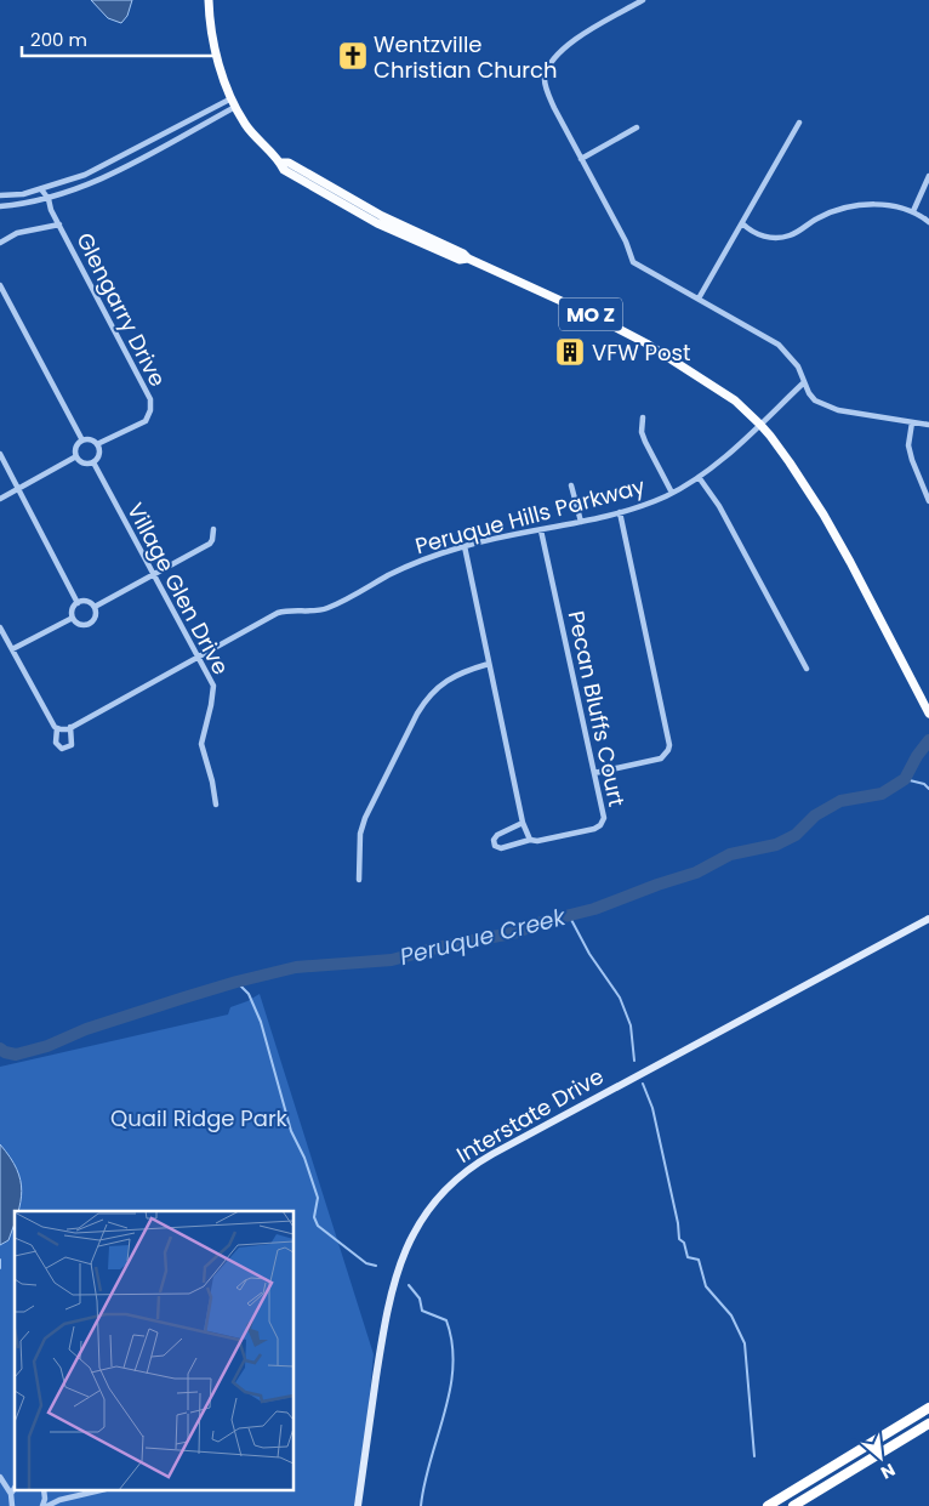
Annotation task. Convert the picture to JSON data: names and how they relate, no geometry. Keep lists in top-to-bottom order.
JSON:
{
  "streets": {
    "main road": ["MO Z", "Interstate Drive"],
    "street": [
      "Glengarry Drive",
      "Peruque Hills Parkway",
      "Village Glen Drive",
      "Pecan Bluffs Court"
    ]
  },
  "crossings": [
    ["Glengarry Drive", "Village Glen Drive"],
    ["MO Z", "Peruque Hills Parkway"],
    ["Peruque Hills Parkway", "Village Glen Drive"],
    ["Peruque Hills Parkway", "Pecan Bluffs Court"]
  ],
  "water": ["Peruque Creek"],
  "parks": ["Quail Ridge Park"],
  "places": {
    "church": ["Wentzville Christian Church"],
    "building": ["VFW Post"]
  },
  "scale_bar": "200 m",
  "north": "bottom right"
}
